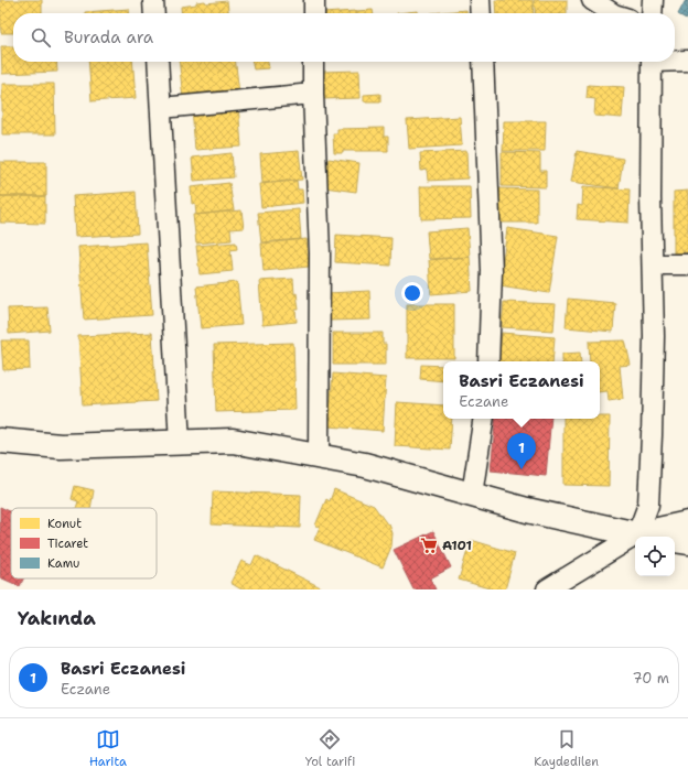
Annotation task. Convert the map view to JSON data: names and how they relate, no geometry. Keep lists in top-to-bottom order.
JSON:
{
  "places": {
    "supermarket": ["A101"]
  },
  "legend": ["Konut", "Ticaret", "Kamu"],
  "page": {
    "search": "Burada ara",
    "popup": ["Basri Eczanesi", "Eczane"],
    "pins": "1",
    "heading": "Yakında",
    "list": [
      {
        "mark": "1",
        "name": "Basri Eczanesi",
        "note": "Eczane",
        "value": "70 m"
      }
    ],
    "nav": ["Harita", "Yol tarifi", "Kaydedilen"]
  }
}
